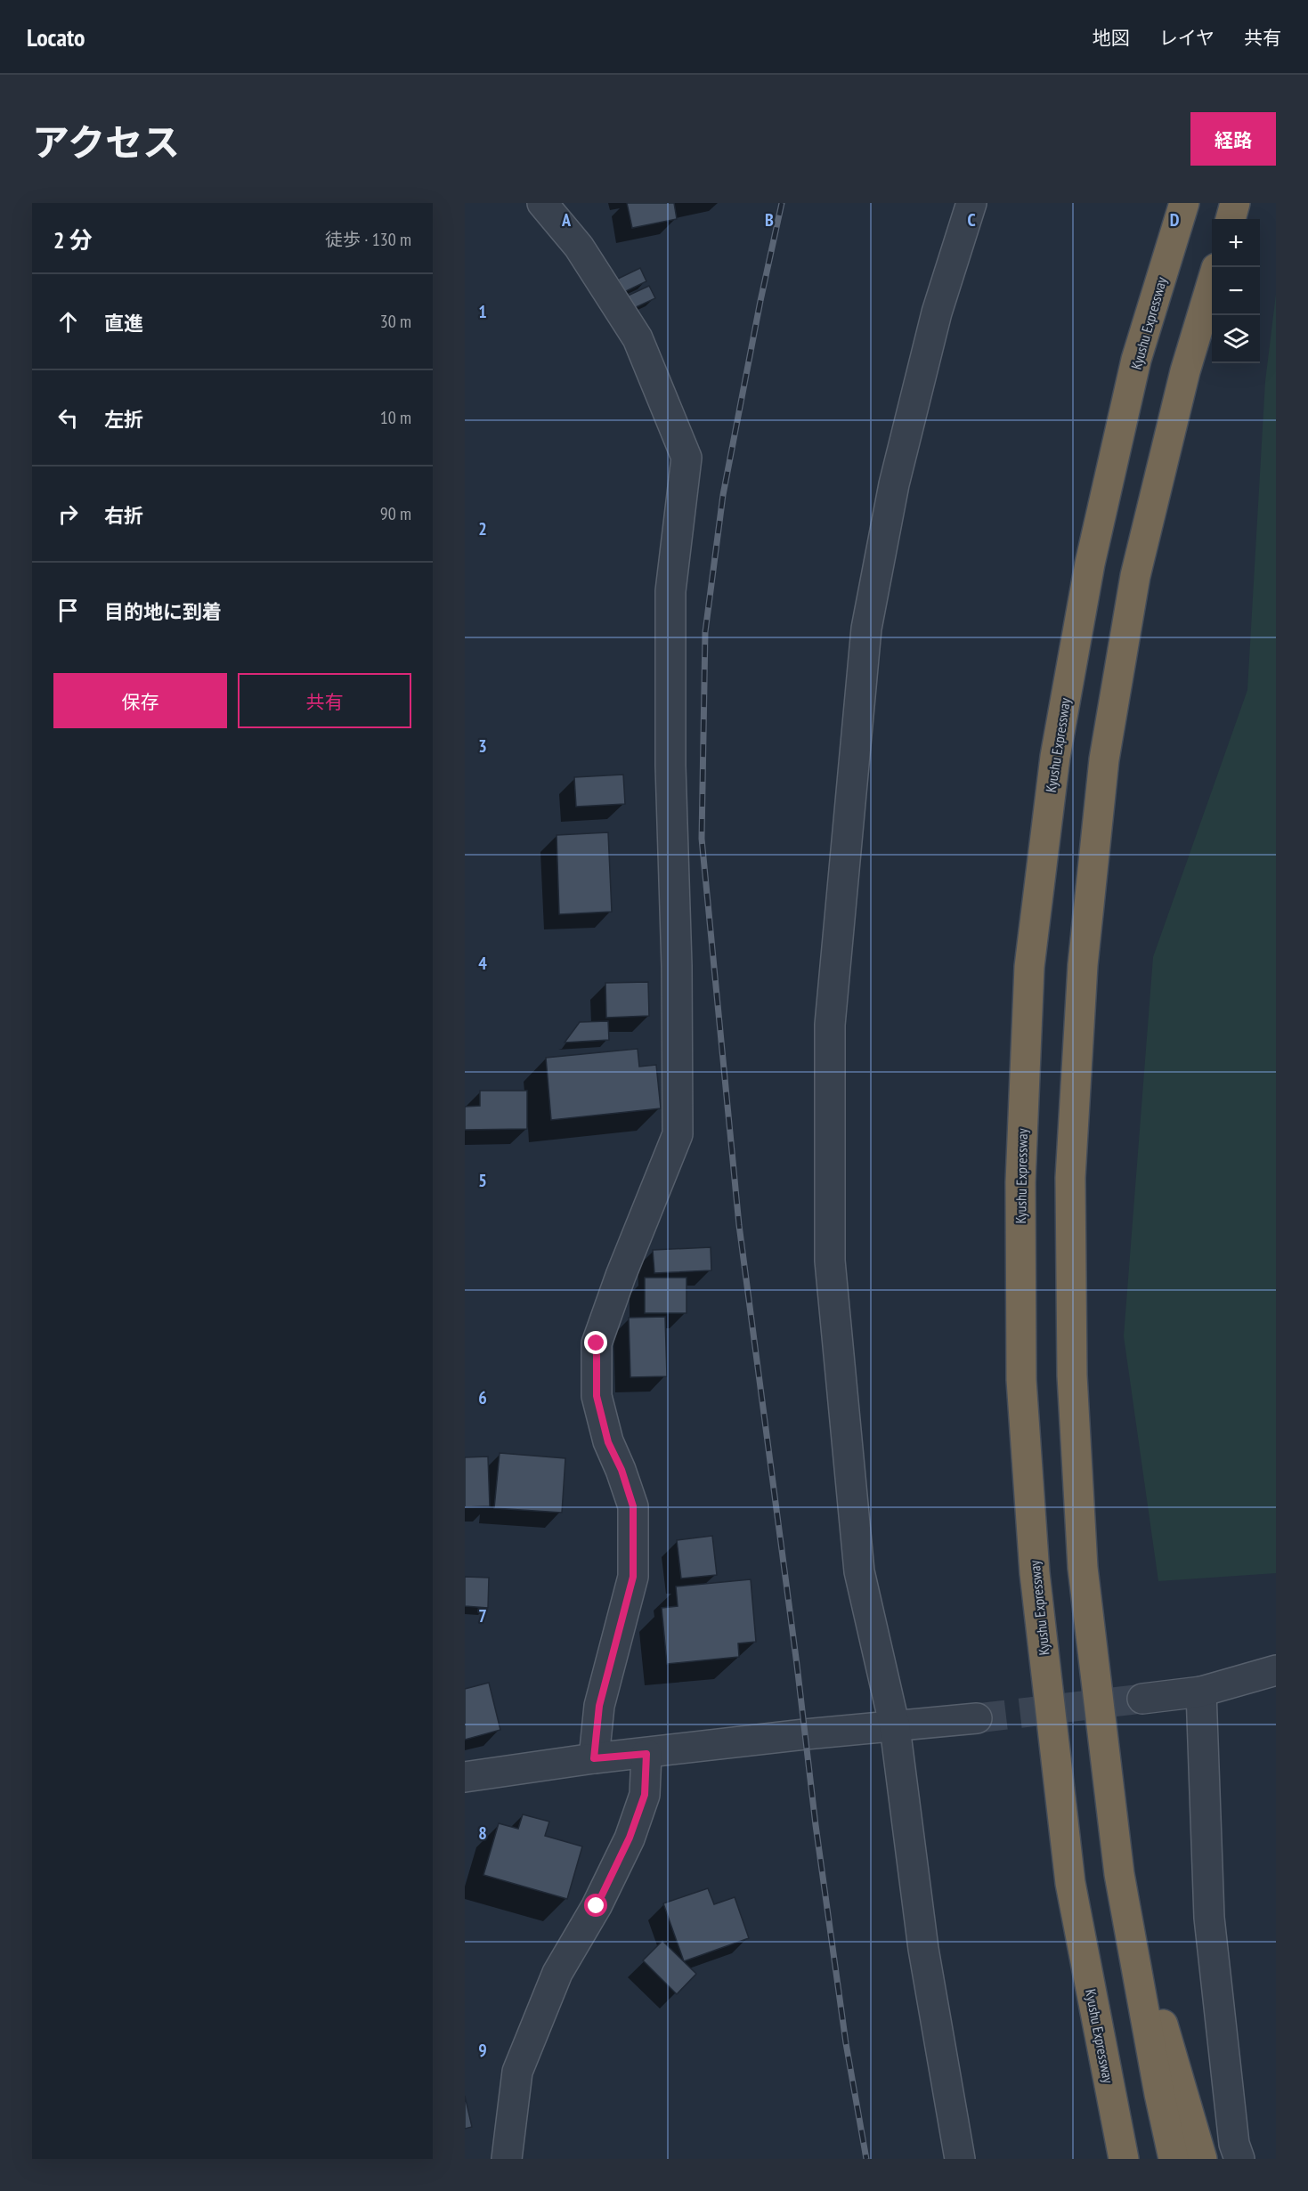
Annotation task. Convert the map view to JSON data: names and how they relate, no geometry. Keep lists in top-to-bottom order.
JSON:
{
  "streets": {
    "highway": ["Kyushu Expressway"]
  },
  "page": {
    "header": "Locato",
    "nav": ["地図", "レイヤ", "共有"],
    "title": "アクセス",
    "buttons": [
      "経路",
      ["保存", "共有"]
    ],
    "heading": ["2 分", "徒歩 · 130 m"],
    "map_buttons": ["+", "−"],
    "list": [
      ["直進", "30 m"],
      ["左折", "10 m"],
      ["右折", "90 m"],
      "目的地に到着"
    ]
  },
  "grid": {
    "columns": [
      "A",
      "B",
      "C",
      "D"
    ],
    "rows": [
      "1",
      "2",
      "3",
      "4",
      "5",
      "6",
      "7",
      "8",
      "9"
    ]
  }
}
